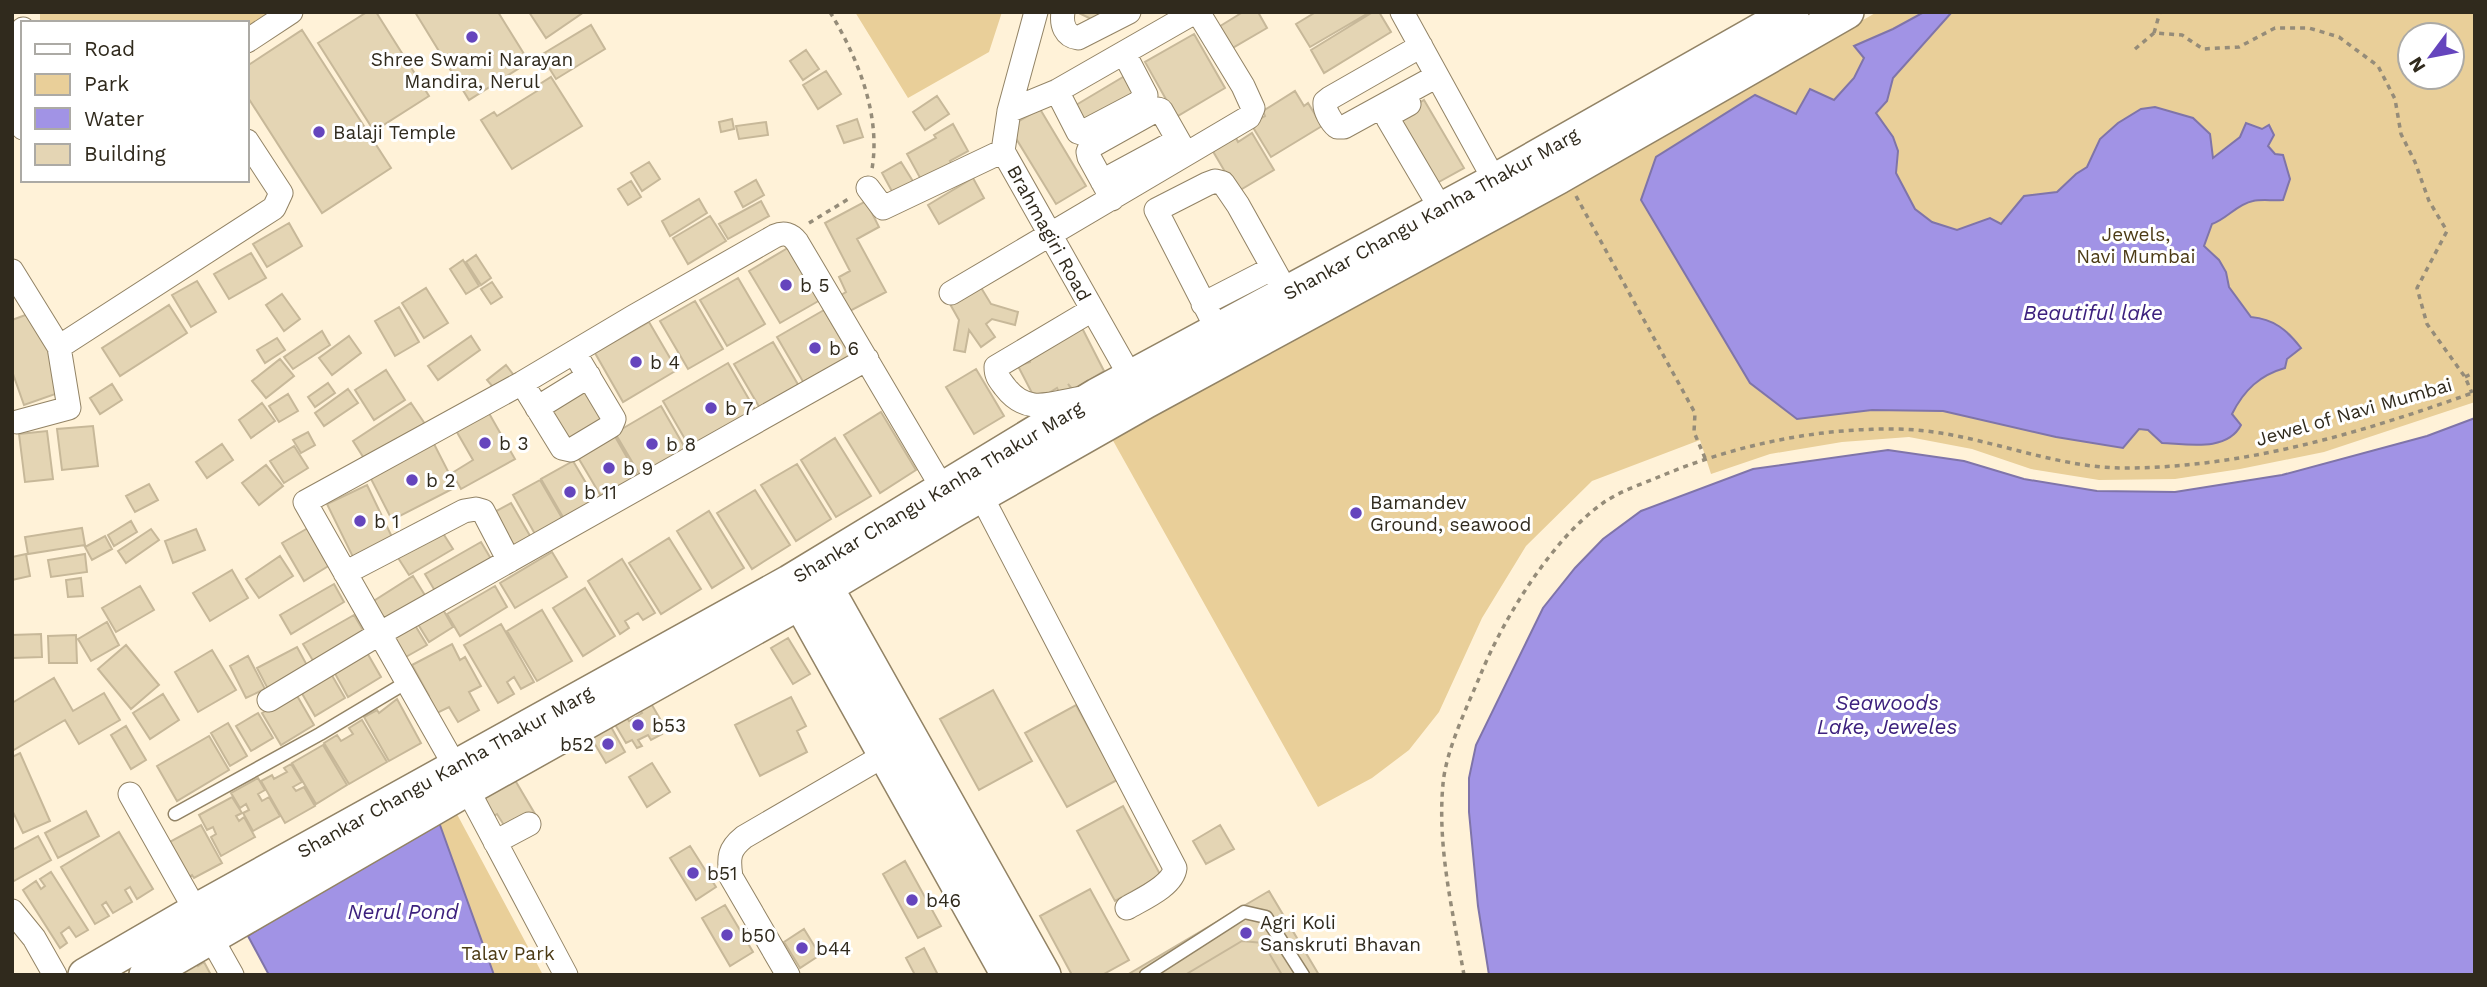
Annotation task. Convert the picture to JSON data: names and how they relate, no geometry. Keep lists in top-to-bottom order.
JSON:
{
  "streets": {
    "street": ["Shankar Changu Kanha Thakur Marg", "Brahmagiri Road"],
    "path": ["Jewel of Navi Mumbai"]
  },
  "crossings": [
    ["Shankar Changu Kanha Thakur Marg", "Brahmagiri Road"]
  ],
  "water": ["Beautiful lake", "Seawoods Lake, Jeweles", "Nerul Pond"],
  "parks": ["Jewels, Navi Mumbai", "Talav Park"],
  "places": [
    "Shree Swami Narayan Mandira, Nerul",
    "Balaji Temple",
    "b 5",
    "b 6",
    "b 4",
    "b 7",
    "b 3",
    "b 8",
    "b 9",
    "b 2",
    "b 11",
    "Bamandev Ground, seawood",
    "b 1",
    "b53",
    "b52",
    "b51",
    "b46",
    "Agri Koli Sanskruti Bhavan",
    "b50",
    "b44"
  ],
  "legend": [
    "Road",
    "Park",
    "Water",
    "Building"
  ],
  "north": "bottom left"
}
